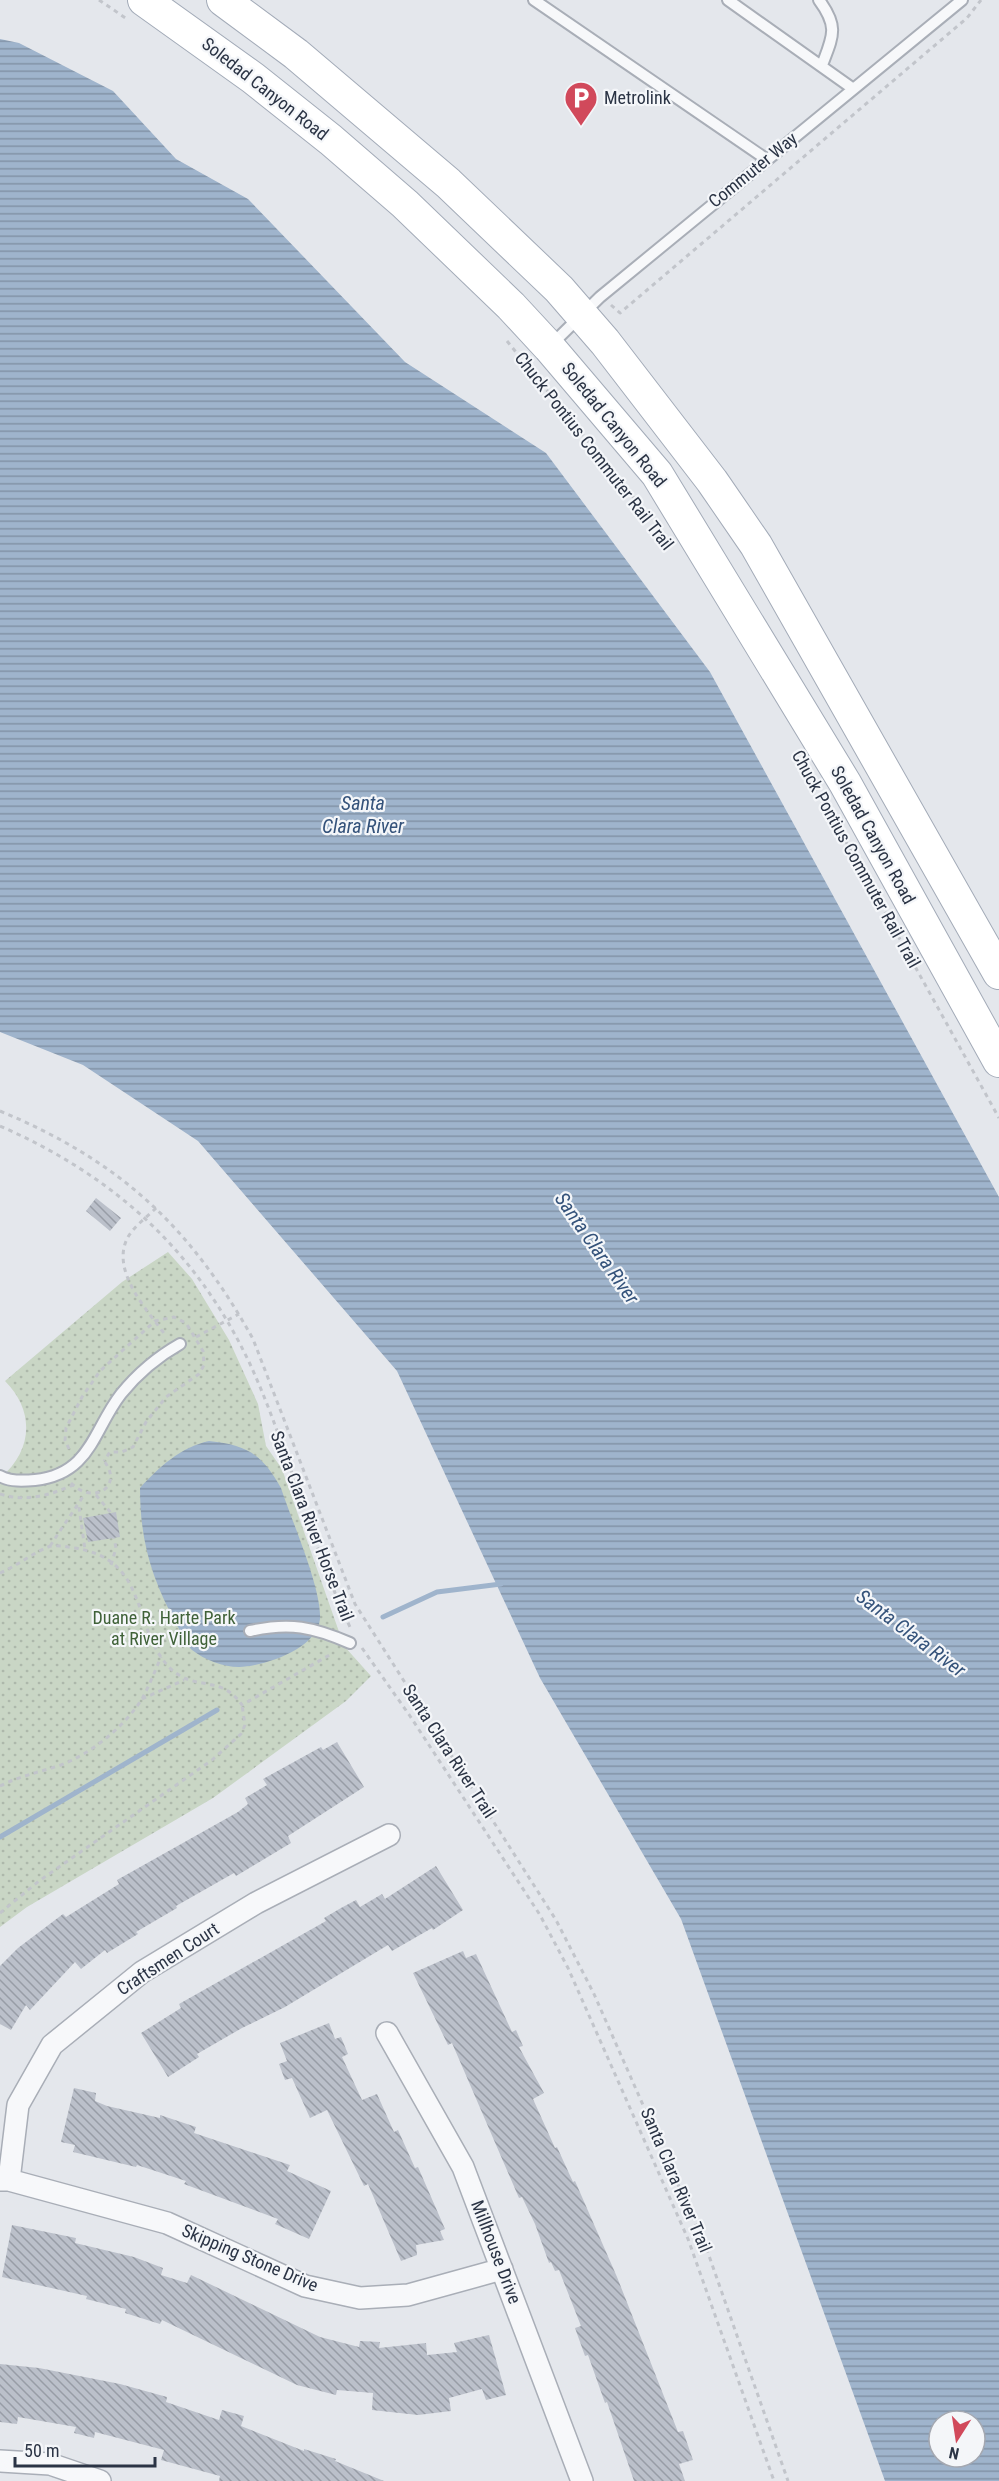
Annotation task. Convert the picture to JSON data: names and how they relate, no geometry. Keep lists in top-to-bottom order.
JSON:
{
  "streets": {
    "main road": ["Soledad Canyon Road"],
    "street": ["Craftsmen Court", "Millhouse Drive", "Skipping Stone Drive"],
    "lane": ["Commuter Way"],
    "path": ["Chuck Pontius Commuter Rail Trail", "Santa Clara River Horse Trail", "Santa Clara River Trail"]
  },
  "crossings": [
    ["Soledad Canyon Road", "Commuter Way"],
    ["Craftsmen Court", "Skipping Stone Drive"],
    ["Millhouse Drive", "Skipping Stone Drive"]
  ],
  "water": ["Santa Clara River"],
  "parks": ["Duane R. Harte Park at River Village"],
  "places": {
    "parking": ["Metrolink"]
  },
  "scale_bar": "50 m",
  "north": "bottom"
}
